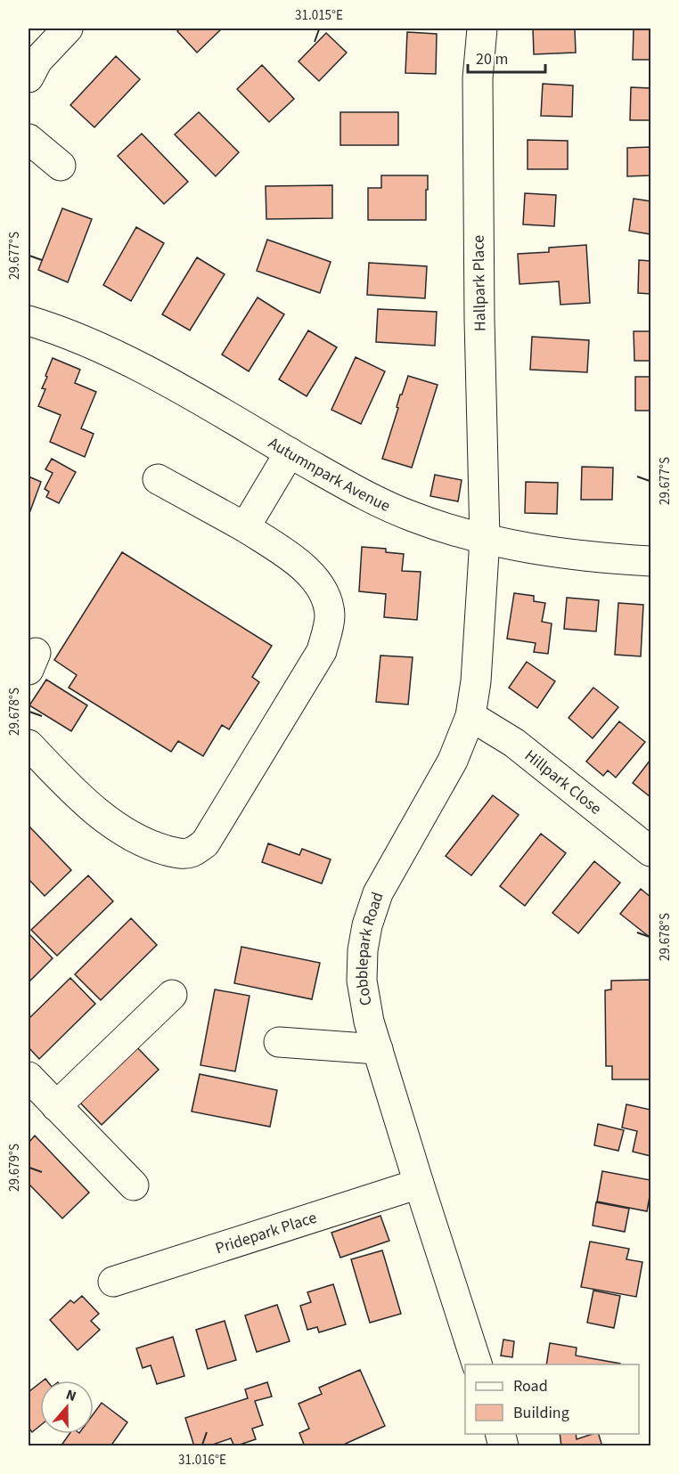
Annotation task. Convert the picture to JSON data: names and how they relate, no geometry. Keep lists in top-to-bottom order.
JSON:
{
  "streets": {
    "street": [
      "Hallpark Place",
      "Autumnpark Avenue",
      "Hillpark Close",
      "Cobblepark Road",
      "Pridepark Place"
    ]
  },
  "crossings": [
    ["Hallpark Place", "Autumnpark Avenue"],
    ["Hallpark Place", "Cobblepark Road"],
    ["Autumnpark Avenue", "Cobblepark Road"],
    ["Hillpark Close", "Cobblepark Road"],
    ["Cobblepark Road", "Pridepark Place"]
  ],
  "legend": ["Road", "Building"],
  "scale_bar": "20 m",
  "north": "top",
  "coordinates": [
    "31.015°E",
    "29.677°S",
    "29.678°S",
    "29.679°S",
    "31.016°E"
  ]
}
